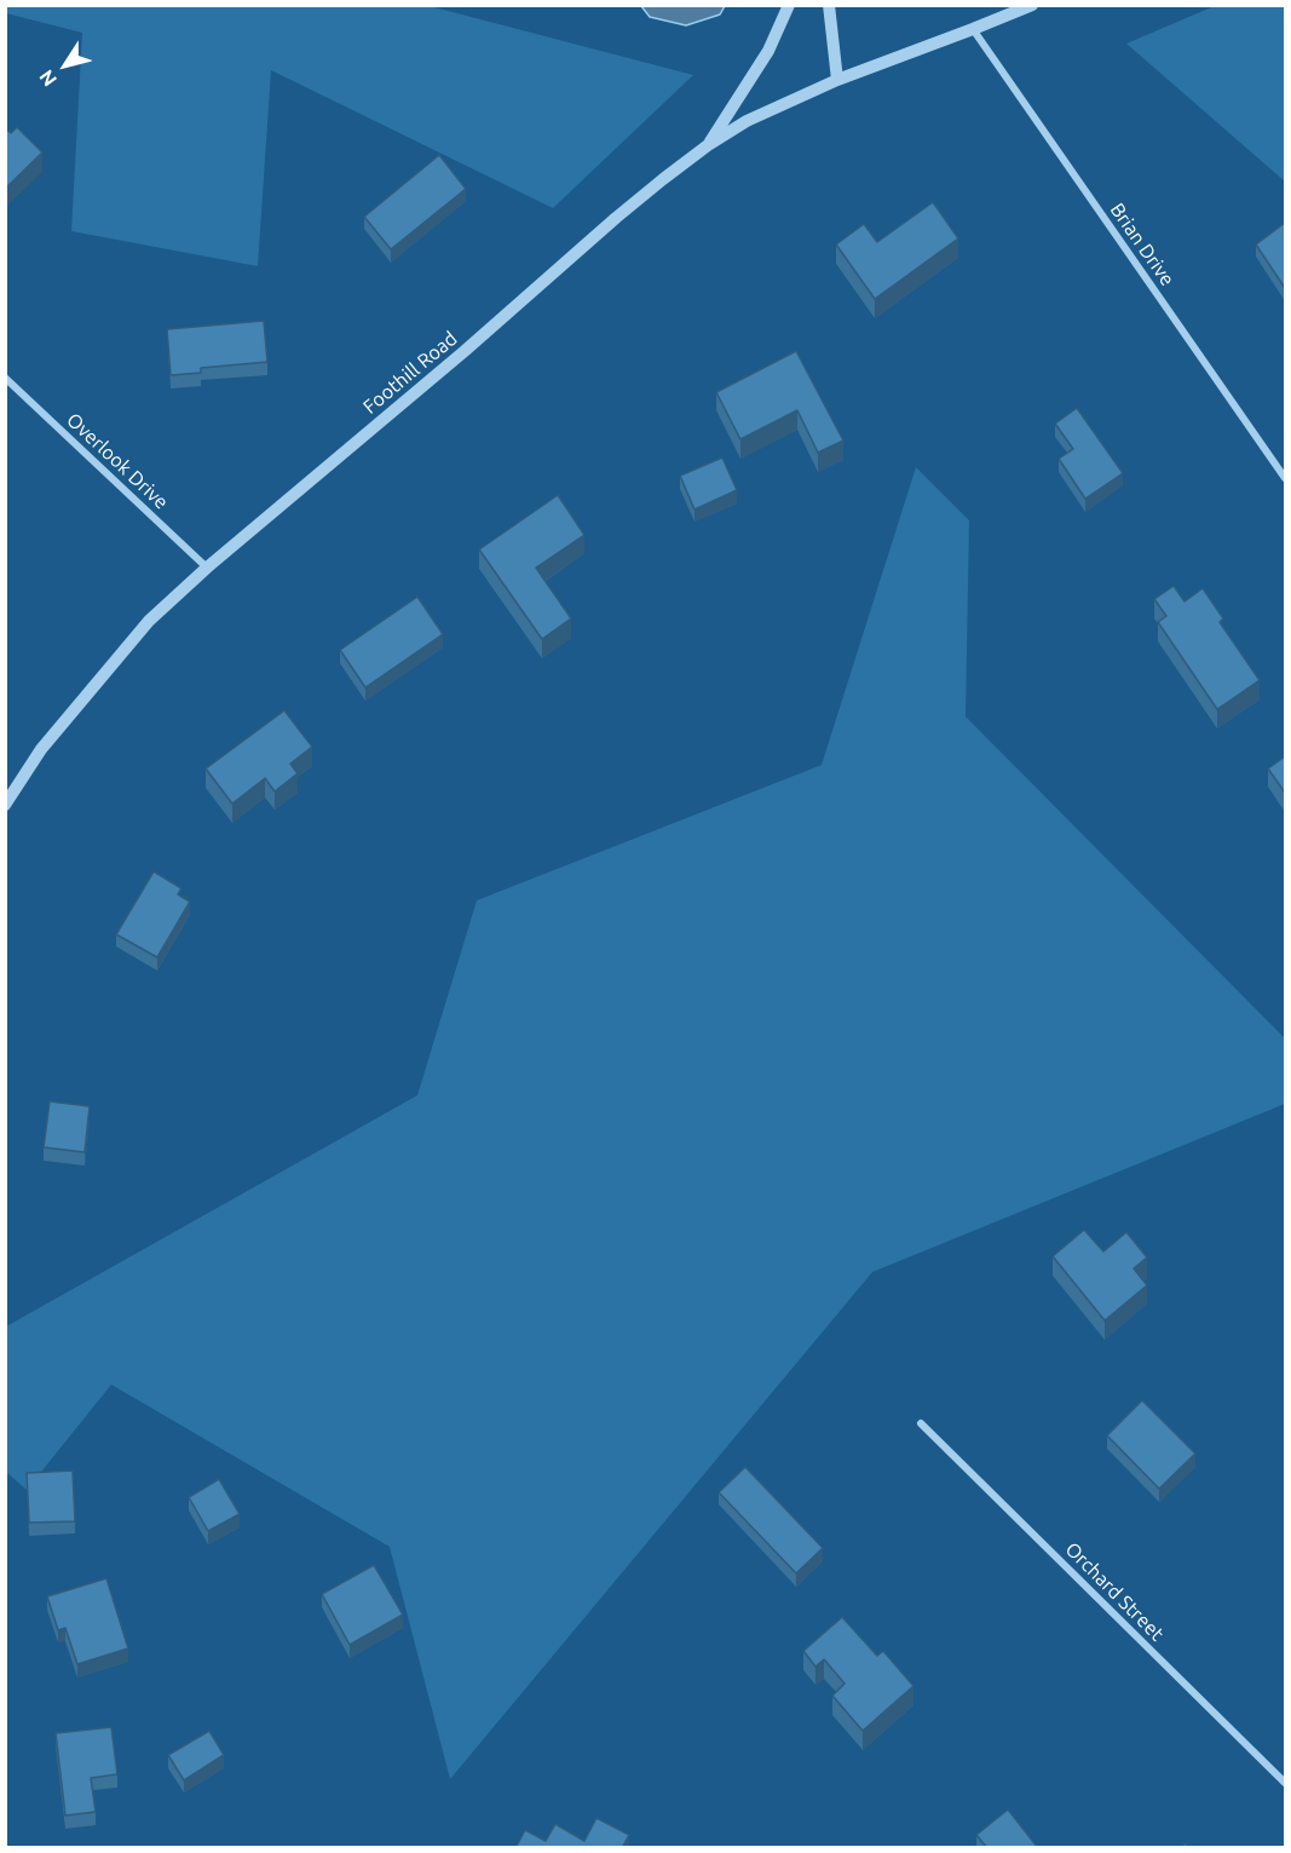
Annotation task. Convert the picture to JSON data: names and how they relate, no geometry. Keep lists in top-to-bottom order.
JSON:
{
  "streets": {
    "street": [
      "Brian Drive",
      "Foothill Road",
      "Overlook Drive",
      "Orchard Street"
    ]
  },
  "crossings": [
    ["Brian Drive", "Foothill Road"],
    ["Foothill Road", "Overlook Drive"]
  ],
  "north": "bottom left"
}
